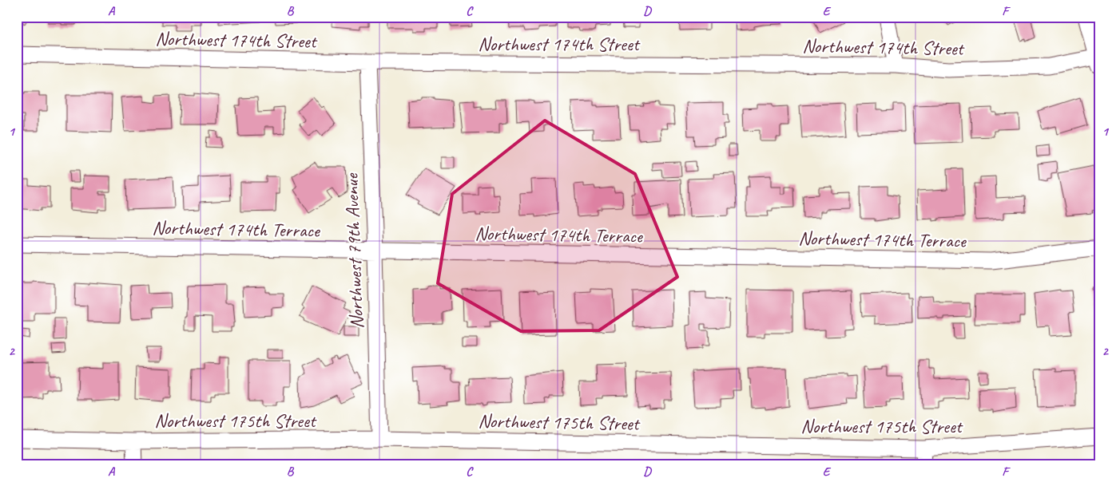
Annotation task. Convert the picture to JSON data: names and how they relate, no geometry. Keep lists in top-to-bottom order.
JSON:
{
  "streets": {
    "street": [
      "Northwest 174th Street",
      "Northwest 174th Terrace",
      "Northwest 79th Avenue",
      "Northwest 175th Street"
    ]
  },
  "crossings": [
    ["Northwest 174th Street", "Northwest 79th Avenue"],
    ["Northwest 174th Terrace", "Northwest 79th Avenue"],
    ["Northwest 79th Avenue", "Northwest 175th Street"]
  ],
  "grid": {
    "columns": [
      "A",
      "B",
      "C",
      "D",
      "E",
      "F"
    ],
    "rows": ["1", "2"]
  }
}
